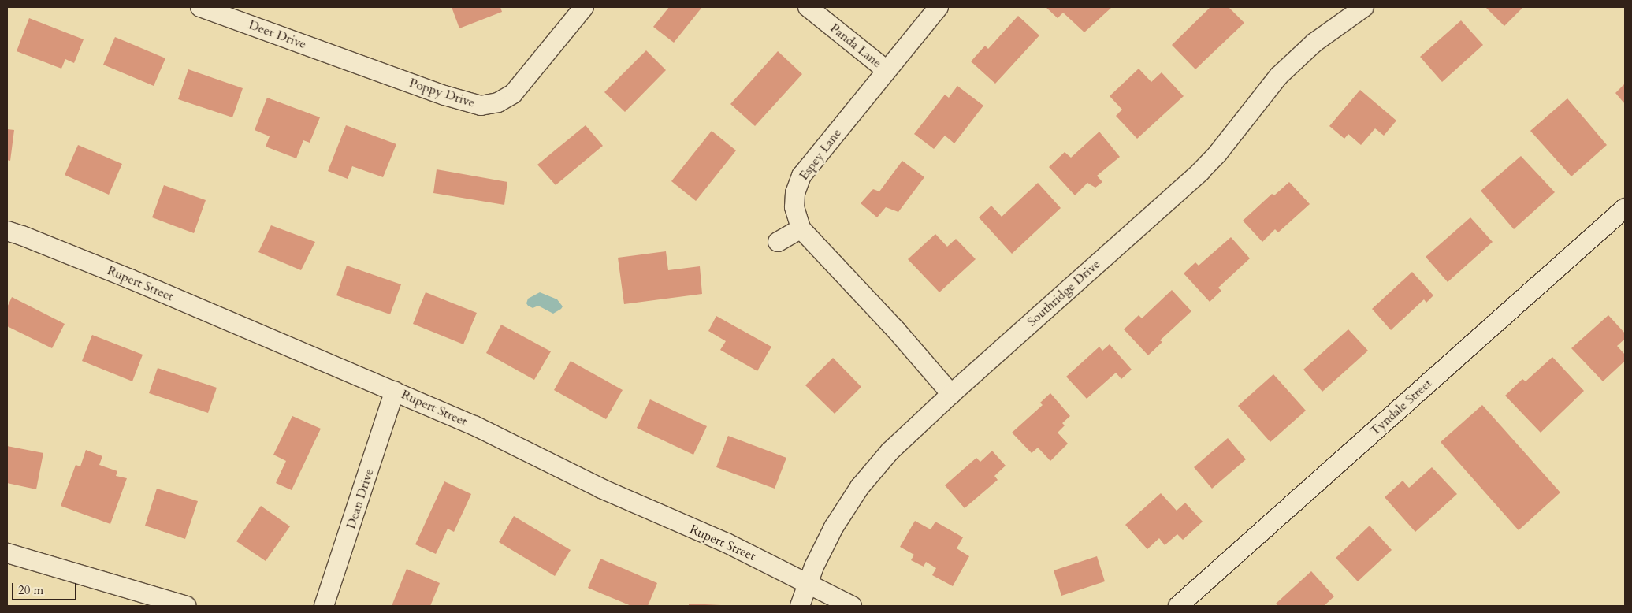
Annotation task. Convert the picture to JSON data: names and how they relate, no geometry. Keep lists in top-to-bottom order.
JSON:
{
  "streets": {
    "street": [
      "Deer Drive",
      "Panda Lane",
      "Poppy Drive",
      "Espey Lane",
      "Rupert Street",
      "Southridge Drive",
      "Tyndale Street",
      "Dean Drive"
    ]
  },
  "crossings": [
    ["Deer Drive", "Poppy Drive"],
    ["Panda Lane", "Espey Lane"],
    ["Espey Lane", "Southridge Drive"],
    ["Rupert Street", "Southridge Drive"],
    ["Rupert Street", "Dean Drive"]
  ],
  "scale_bar": "20 m"
}
